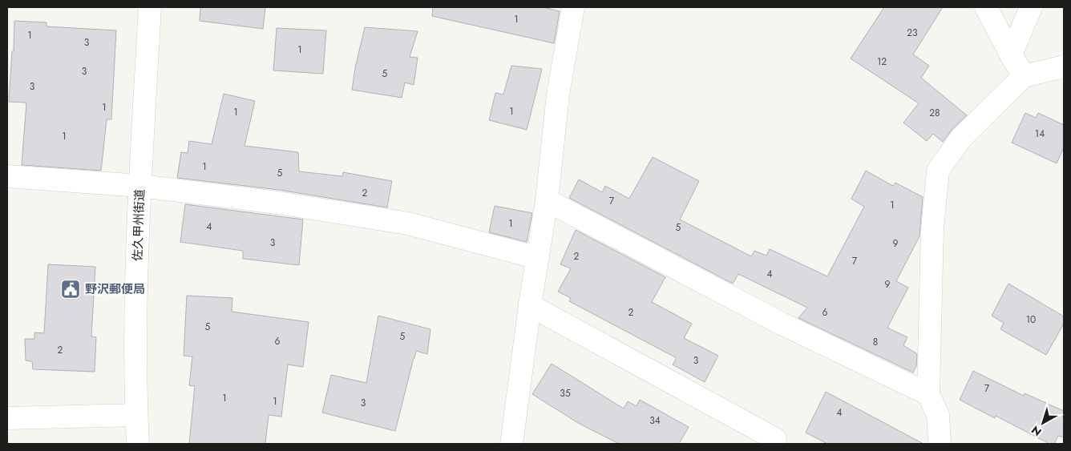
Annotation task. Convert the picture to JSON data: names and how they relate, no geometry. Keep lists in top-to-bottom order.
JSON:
{
  "streets": {
    "street": ["佐久甲州街道"]
  },
  "places": {
    "public building": ["野沢郵便局"]
  },
  "house_numbers": [
    "1",
    "23",
    "1",
    "3",
    "1",
    "12",
    "3",
    "5",
    "3",
    "1",
    "1",
    "1",
    "28",
    "14",
    "1",
    "1",
    "5",
    "2",
    "7",
    "1",
    "1",
    "4",
    "5",
    "3",
    "9",
    "2",
    "7",
    "4",
    "9",
    "2",
    "6",
    "10",
    "5",
    "5",
    "6",
    "8",
    "2",
    "3",
    "7",
    "35",
    "1",
    "1",
    "3",
    "4",
    "34"
  ],
  "north": "bottom left"
}
